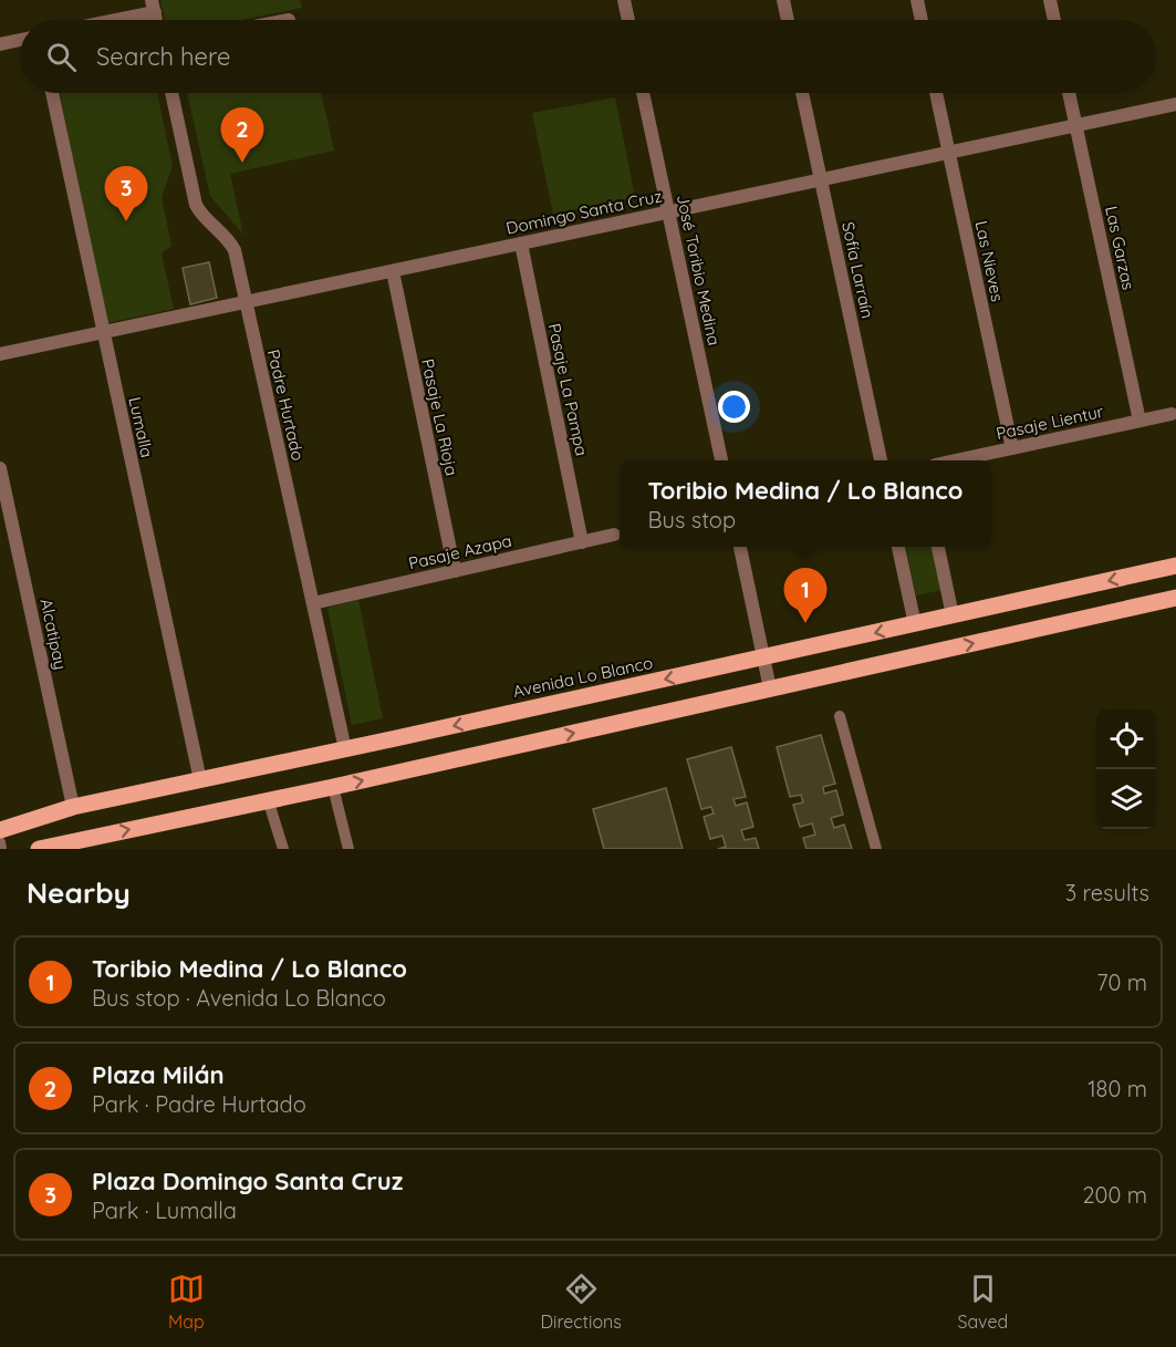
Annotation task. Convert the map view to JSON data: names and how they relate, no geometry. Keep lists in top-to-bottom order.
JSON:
{
  "streets": {
    "main road": ["Avenida Lo Blanco"],
    "street": [
      "Domingo Santa Cruz",
      "Las Garzas",
      "Las Nieves",
      "José Toribio Medina",
      "Sofía Larraín",
      "Pasaje La Pampa",
      "Padre Hurtado",
      "Pasaje La Rioja",
      "Pasaje Lientur",
      "Lumalla",
      "Pasaje Azapa",
      "Alcatipay"
    ]
  },
  "crossings": [
    ["Domingo Santa Cruz", "Las Garzas"],
    ["Domingo Santa Cruz", "Las Nieves"],
    ["Domingo Santa Cruz", "José Toribio Medina"],
    ["Domingo Santa Cruz", "Sofía Larraín"],
    ["Domingo Santa Cruz", "Pasaje La Pampa"],
    ["Domingo Santa Cruz", "Padre Hurtado"],
    ["Domingo Santa Cruz", "Pasaje La Rioja"],
    ["Domingo Santa Cruz", "Lumalla"],
    ["Las Garzas", "Pasaje Lientur"],
    ["Las Nieves", "Pasaje Lientur"],
    ["Pasaje La Pampa", "Pasaje Azapa"],
    ["Padre Hurtado", "Pasaje Azapa"],
    ["Padre Hurtado", "Avenida Lo Blanco"],
    ["Pasaje La Rioja", "Pasaje Azapa"],
    ["Lumalla", "Avenida Lo Blanco"],
    ["Alcatipay", "Avenida Lo Blanco"]
  ],
  "page": {
    "search": "Search here",
    "pins": ["2", "3", "1"],
    "popup": ["Toribio Medina / Lo Blanco", "Bus stop"],
    "heading": ["Nearby", "3 results"],
    "list": [
      {
        "mark": "1",
        "name": "Toribio Medina / Lo Blanco",
        "note": "Bus stop · Avenida Lo Blanco",
        "value": "70 m"
      },
      {
        "mark": "2",
        "name": "Plaza Milán",
        "note": "Park · Padre Hurtado",
        "value": "180 m"
      },
      {
        "mark": "3",
        "name": "Plaza Domingo Santa Cruz",
        "note": "Park · Lumalla",
        "value": "200 m"
      }
    ],
    "nav": ["Map", "Directions", "Saved"]
  }
}
